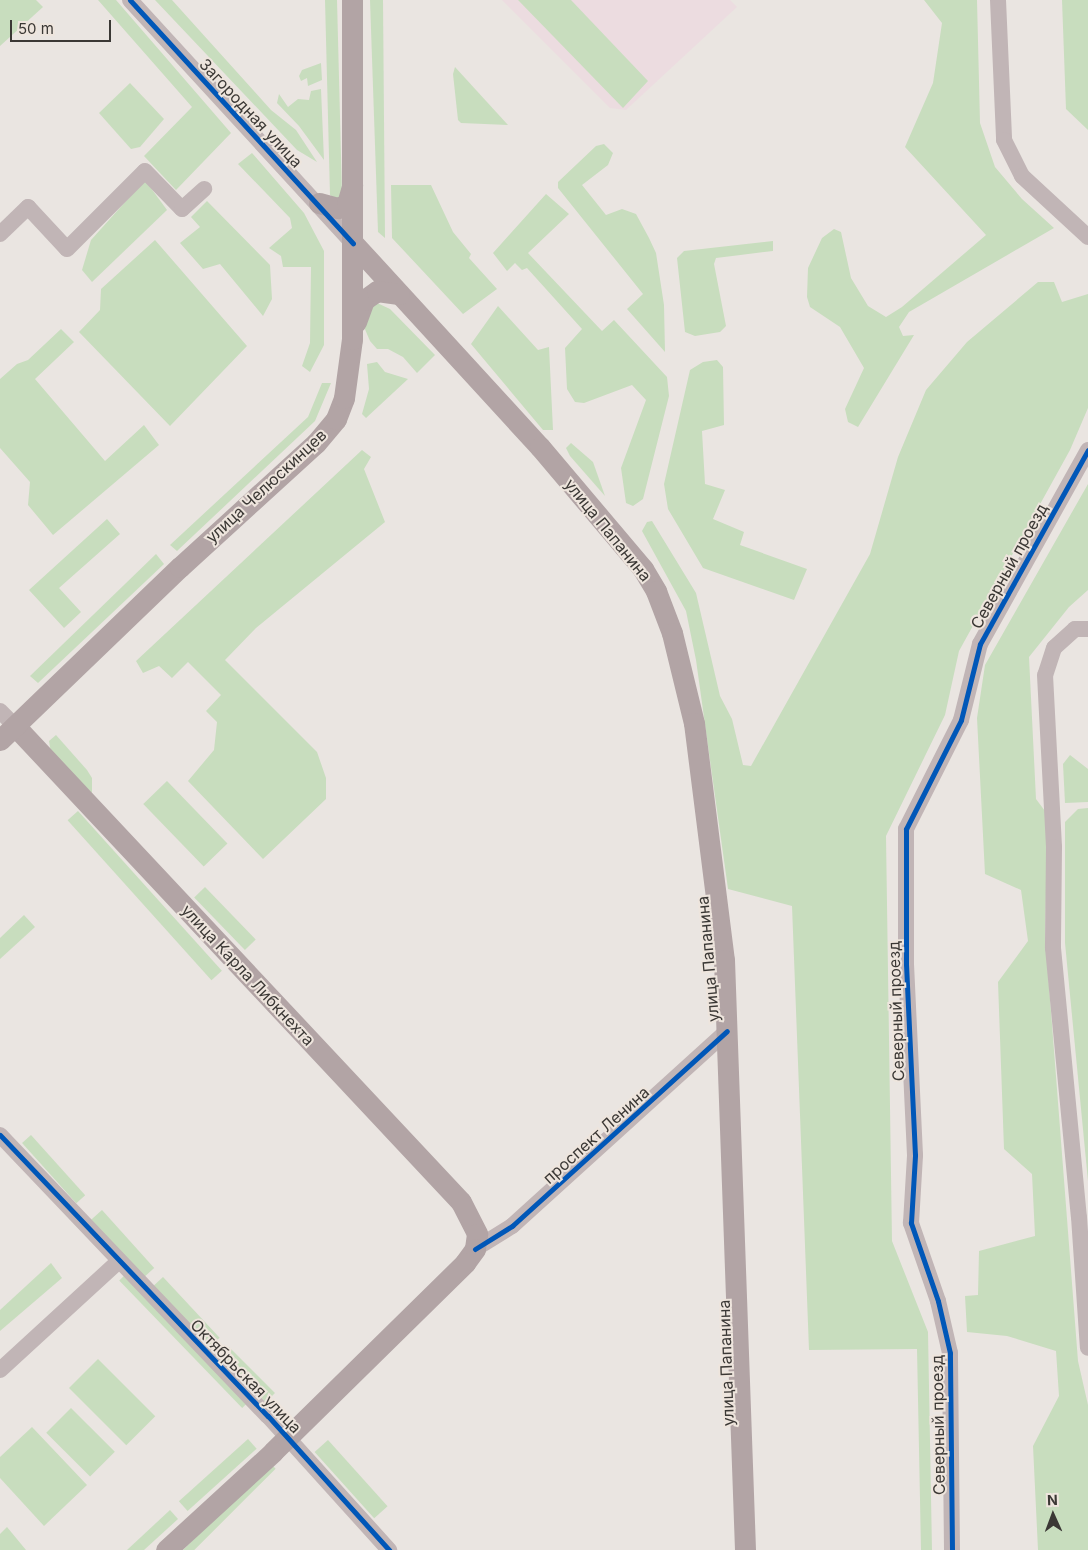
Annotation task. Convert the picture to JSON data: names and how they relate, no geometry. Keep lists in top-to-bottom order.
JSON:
{
  "streets": {
    "main road": [
      "улица Челюскинцев",
      "улица Папанина",
      "улица Карла Либкнехта",
      "проспект Ленина"
    ],
    "street": ["Загородная улица", "Северный проезд", "Октябрьская улица"]
  },
  "crossings": [
    ["Загородная улица", "улица Челюскинцев"],
    ["Загородная улица", "улица Папанина"],
    ["улица Челюскинцев", "улица Папанина"],
    ["улица Челюскинцев", "улица Карла Либкнехта"],
    ["улица Папанина", "проспект Ленина"],
    ["улица Карла Либкнехта", "проспект Ленина"],
    ["проспект Ленина", "Октябрьская улица"]
  ],
  "scale_bar": "50 m",
  "north": "top"
}
